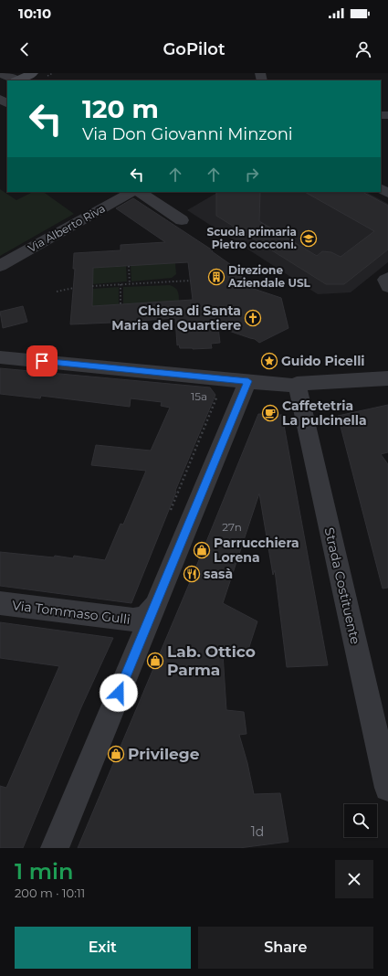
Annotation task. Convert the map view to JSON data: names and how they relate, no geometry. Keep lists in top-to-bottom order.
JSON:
{
  "streets": {
    "street": ["Via Alberto Riva", "Strada Costituente", "Via Tommaso Gulli"]
  },
  "places": {
    "school or university": ["Scuola primaria Pietro cocconi."],
    "building": ["Direzione Aziendale USL"],
    "church": ["Chiesa di Santa Maria del Quartiere"],
    "place": ["Guido Picelli"],
    "cafe": ["Caffetetria La pulcinella"],
    "shop": ["Parrucchiera Lorena", "Lab. Ottico Parma", "Privilege"],
    "restaurant": ["sasà"]
  },
  "house_numbers": ["15a", "27n", "1d"],
  "page": {
    "status": "10:10",
    "header": "GoPilot",
    "turn": ["120 m", "Via Don Giovanni Minzoni"],
    "heading": ["1 min", "200 m · 10:11"],
    "buttons": ["Exit", "Share"]
  }
}
